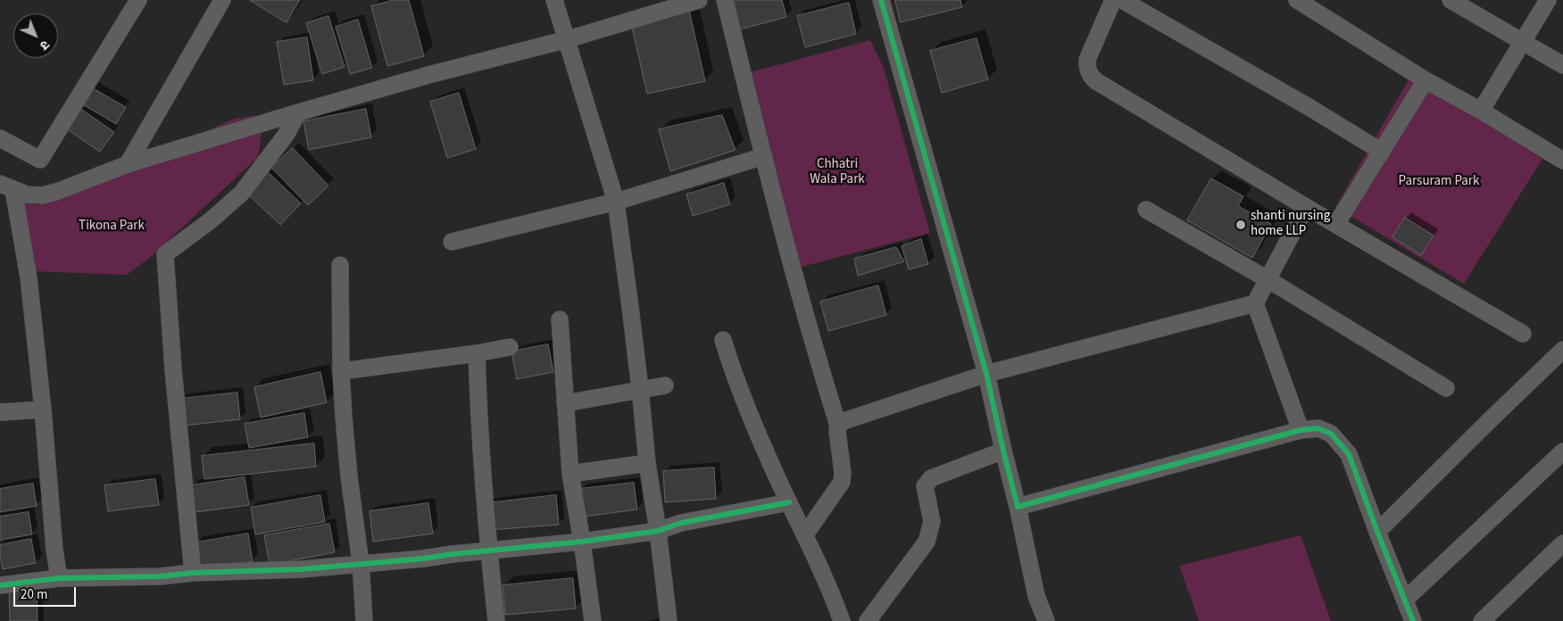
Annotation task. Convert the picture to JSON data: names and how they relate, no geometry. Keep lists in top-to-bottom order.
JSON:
{
  "parks": ["Chhatri Wala Park", "Parsuram Park", "Tikona Park"],
  "places": ["shanti nursing home LLP"],
  "scale_bar": "20 m",
  "north": "bottom right"
}
